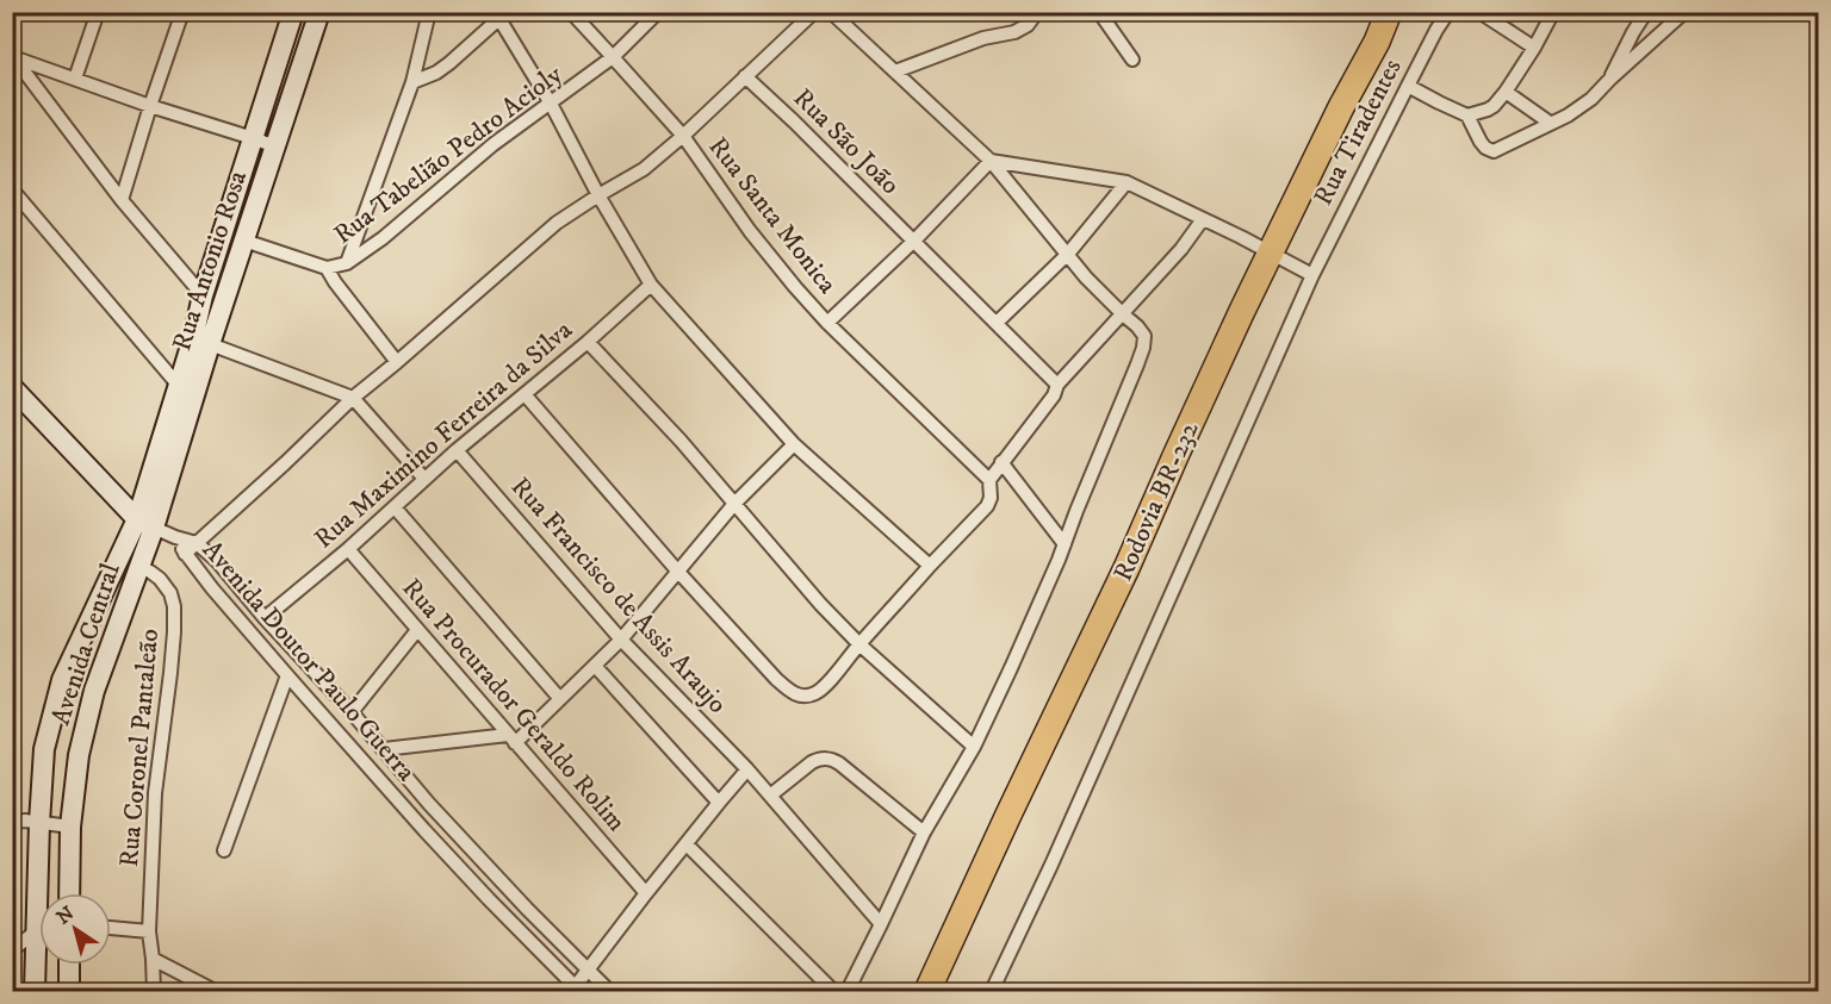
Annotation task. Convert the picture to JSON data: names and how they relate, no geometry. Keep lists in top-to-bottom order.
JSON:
{
  "streets": {
    "highway": ["Rodovia BR-232"],
    "main road": ["Rua Antonio Rosa", "Avenida Central"],
    "street": [
      "Rua Tiradentes",
      "Rua São João",
      "Rua Tabelião Pedro Acioly",
      "Rua Santa Monica",
      "Rua Maximino Ferreira da Silva",
      "Rua Francisco de Assis Araujo",
      "Avenida Doutor Paulo Guerra",
      "Rua Procurador Geraldo Rolim",
      "Rua Coronel Pantaleão"
    ]
  },
  "crossings": [
    ["Rua Tabelião Pedro Acioly", "Rua Santa Monica"],
    ["Rua Tabelião Pedro Acioly", "Rua Antonio Rosa"],
    ["Rua Antonio Rosa", "Avenida Central"],
    ["Rua Maximino Ferreira da Silva", "Rua Francisco de Assis Araujo"],
    ["Rua Maximino Ferreira da Silva", "Avenida Doutor Paulo Guerra"],
    ["Rua Maximino Ferreira da Silva", "Rua Procurador Geraldo Rolim"],
    ["Avenida Central", "Rua Coronel Pantaleão"]
  ],
  "north": "top left"
}
